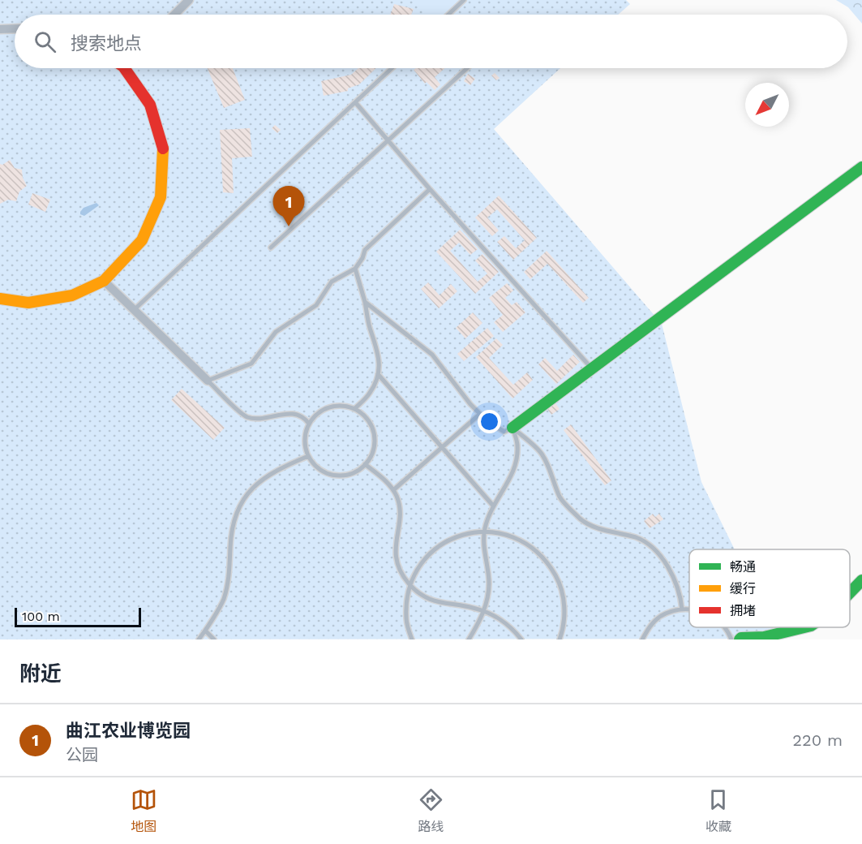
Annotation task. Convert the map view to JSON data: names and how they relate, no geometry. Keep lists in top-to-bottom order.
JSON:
{
  "legend": ["畅通", "缓行", "拥堵"],
  "scale_bar": "100 m",
  "north": "bottom left",
  "page": {
    "search": "搜索地点",
    "pins": "1",
    "scale": "100 m",
    "heading": "附近",
    "list": [
      {
        "mark": "1",
        "name": "曲江农业博览园",
        "note": "公园",
        "value": "220 m"
      }
    ],
    "nav": ["地图", "路线", "收藏"]
  }
}
